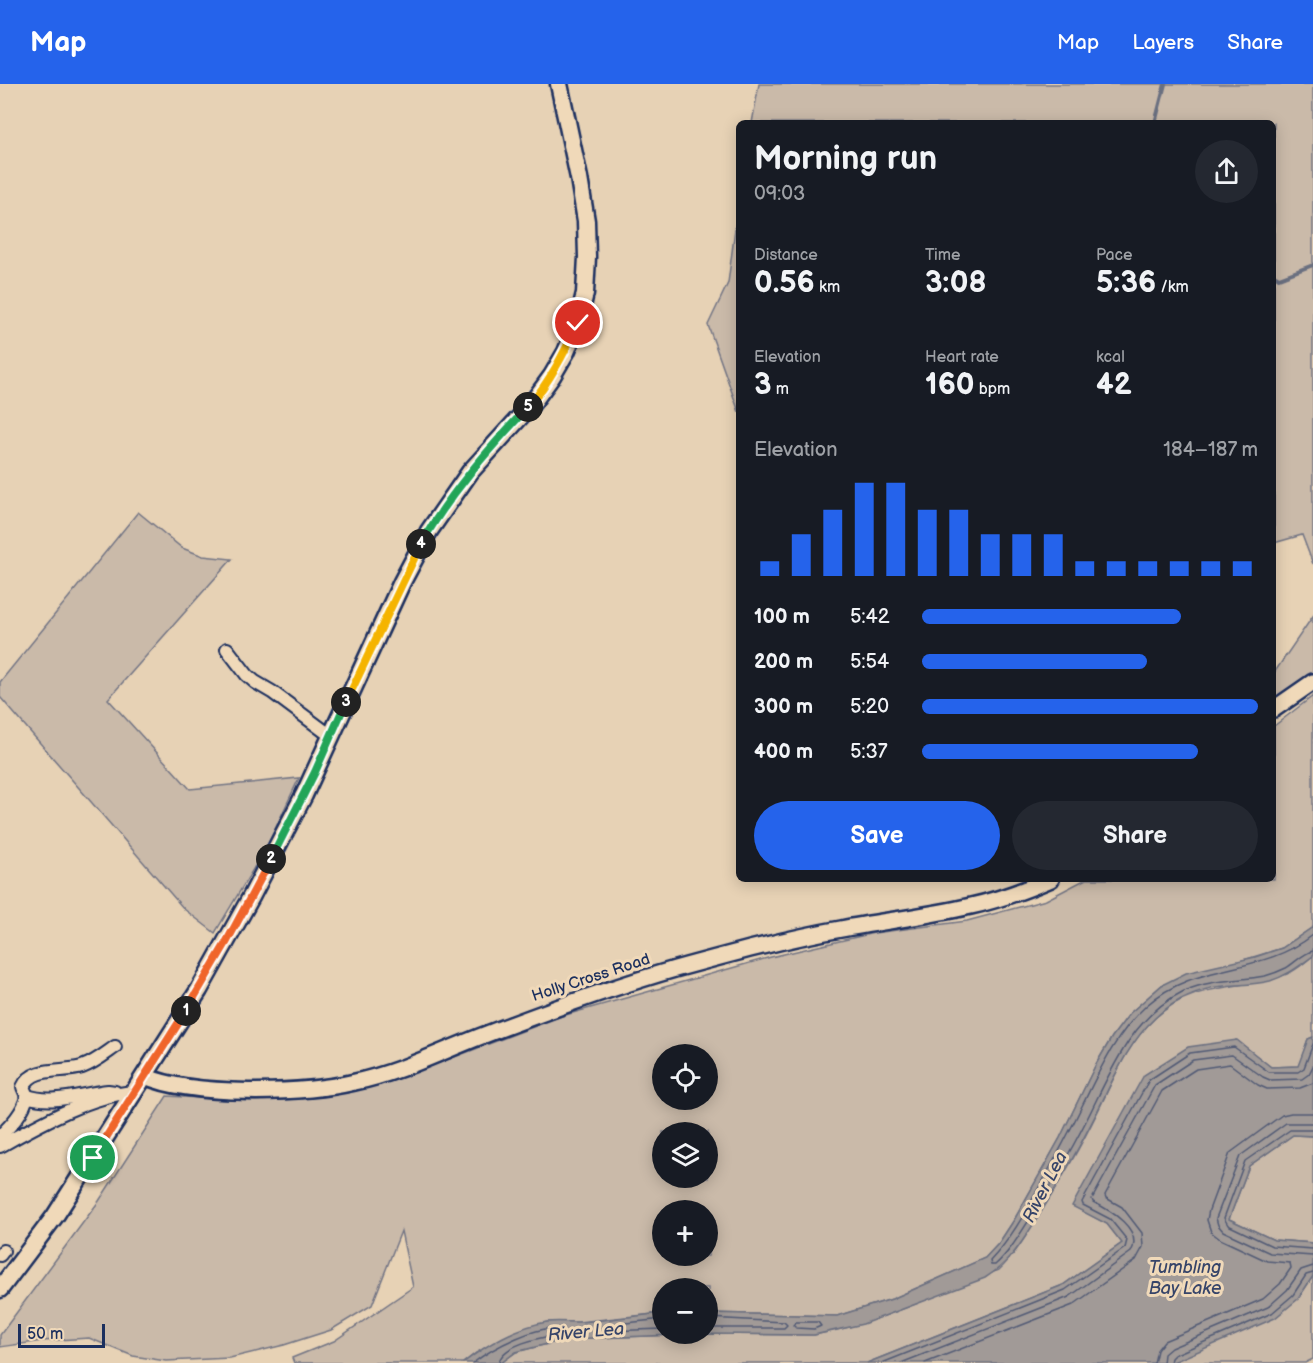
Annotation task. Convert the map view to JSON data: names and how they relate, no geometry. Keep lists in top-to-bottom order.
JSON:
{
  "streets": {
    "street": ["Holly Cross Road"]
  },
  "water": ["River Lea", "Tumbling Bay Lake"],
  "scale_bar": "50 m",
  "page": {
    "header": "Map",
    "nav": ["Map", "Layers", "Share"],
    "heading": ["Morning run", "09:03"],
    "stats": [
      ["Distance", "0.56 km"],
      ["Time", "3:08"],
      ["Pace", "5:36 /km"],
      ["Elevation", "3 m"],
      ["Heart rate", "160 bpm"],
      ["kcal", "42"]
    ],
    "pins": [
      "5",
      "4",
      "3",
      "2",
      "1"
    ],
    "chart": ["Elevation", "184–187 m"],
    "list": [
      {
        "name": "100 m",
        "note": "5:42"
      },
      {
        "name": "200 m",
        "note": "5:54"
      },
      {
        "name": "300 m",
        "note": "5:20"
      },
      {
        "name": "400 m",
        "note": "5:37"
      }
    ],
    "buttons": ["Save", "Share"],
    "map_buttons": ["+", "−"],
    "scale": "50 m"
  }
}
